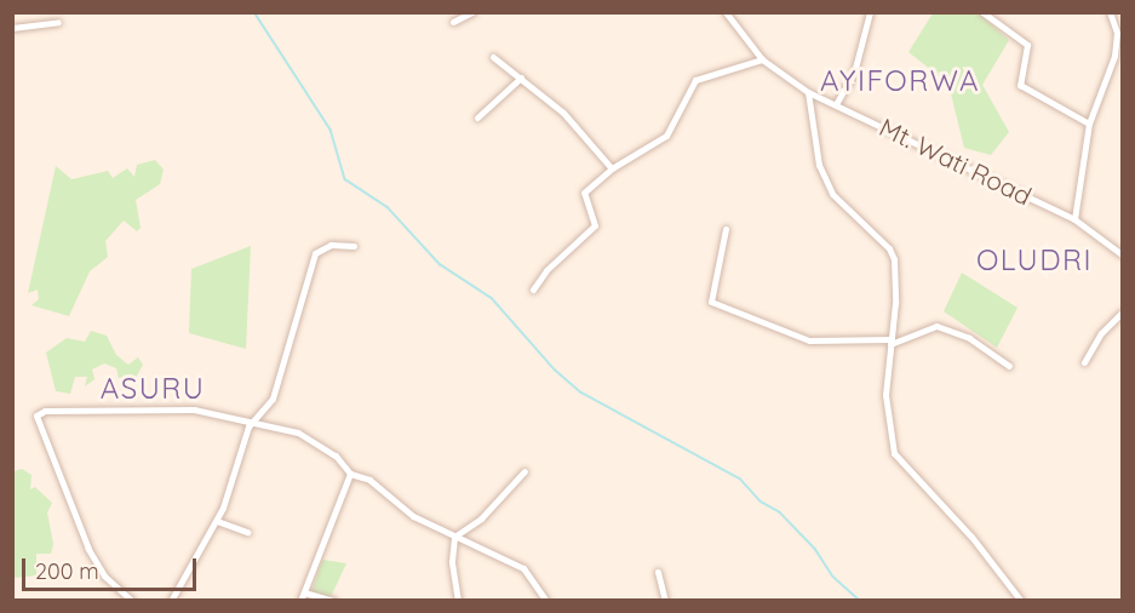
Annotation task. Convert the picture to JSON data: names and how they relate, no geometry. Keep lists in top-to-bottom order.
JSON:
{
  "streets": {
    "street": ["Mt. Wati Road"]
  },
  "districts": ["AYIFORWA", "OLUDRI", "ASURU"],
  "scale_bar": "200 m"
}
